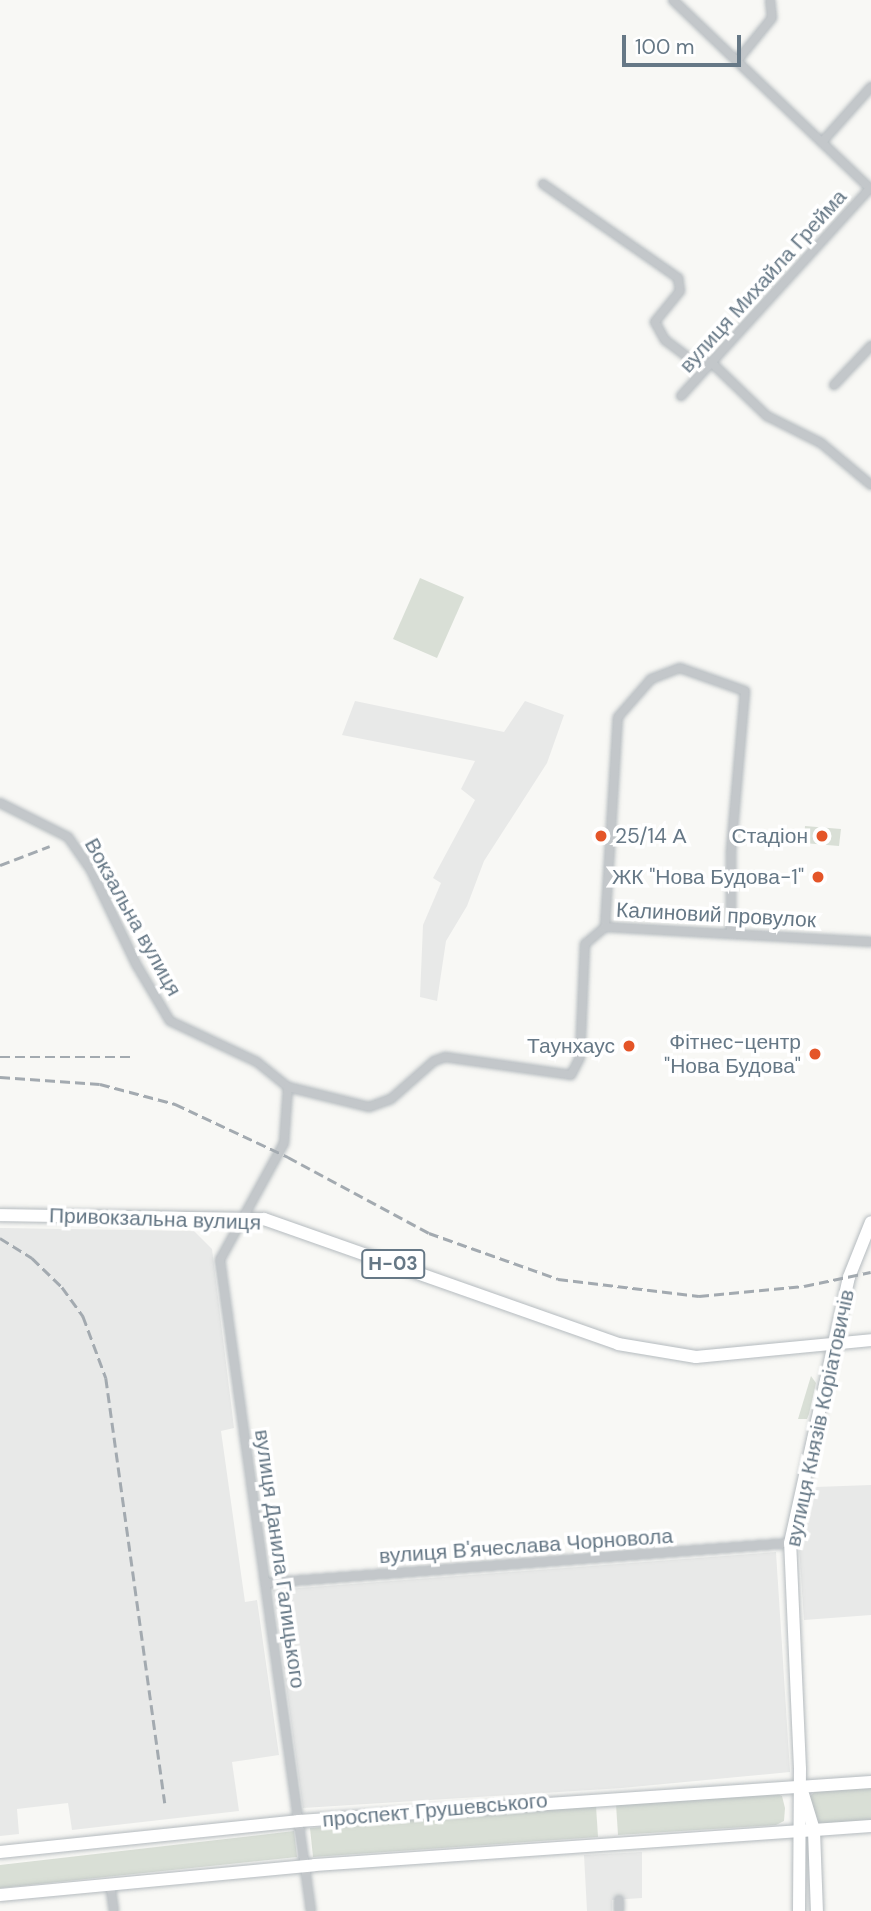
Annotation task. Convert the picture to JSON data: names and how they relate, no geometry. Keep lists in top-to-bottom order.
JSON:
{
  "streets": {
    "main road": [
      "Привокзальна вулиця",
      "Н-03",
      "вулиця Князів Коріатовичів",
      "проспект Грушевського"
    ],
    "street": [
      "вулиця Михайла Грейма",
      "Калиновий провулок",
      "Вокзальна вулиця",
      "вулиця В'ячеслава Чорновола",
      "вулиця Данила Галицького"
    ]
  },
  "crossings": [
    ["Калиновий провулок", "Вокзальна вулиця"],
    ["Привокзальна вулиця", "Н-03"],
    ["Привокзальна вулиця", "вулиця Князів Коріатовичів"],
    ["Привокзальна вулиця", "вулиця Данила Галицького"],
    ["Н-03", "вулиця Князів Коріатовичів"],
    ["вулиця Князів Коріатовичів", "вулиця В'ячеслава Чорновола"],
    ["вулиця Князів Коріатовичів", "проспект Грушевського"],
    ["вулиця В'ячеслава Чорновола", "вулиця Данила Галицького"],
    ["вулиця Данила Галицького", "проспект Грушевського"]
  ],
  "places": [
    "25/14 А",
    "Стадіон",
    "ЖК \"Нова Будова-1\"",
    "Таунхаус",
    "Фітнес-центр \"Нова Будова\""
  ],
  "scale_bar": "100 m"
}
